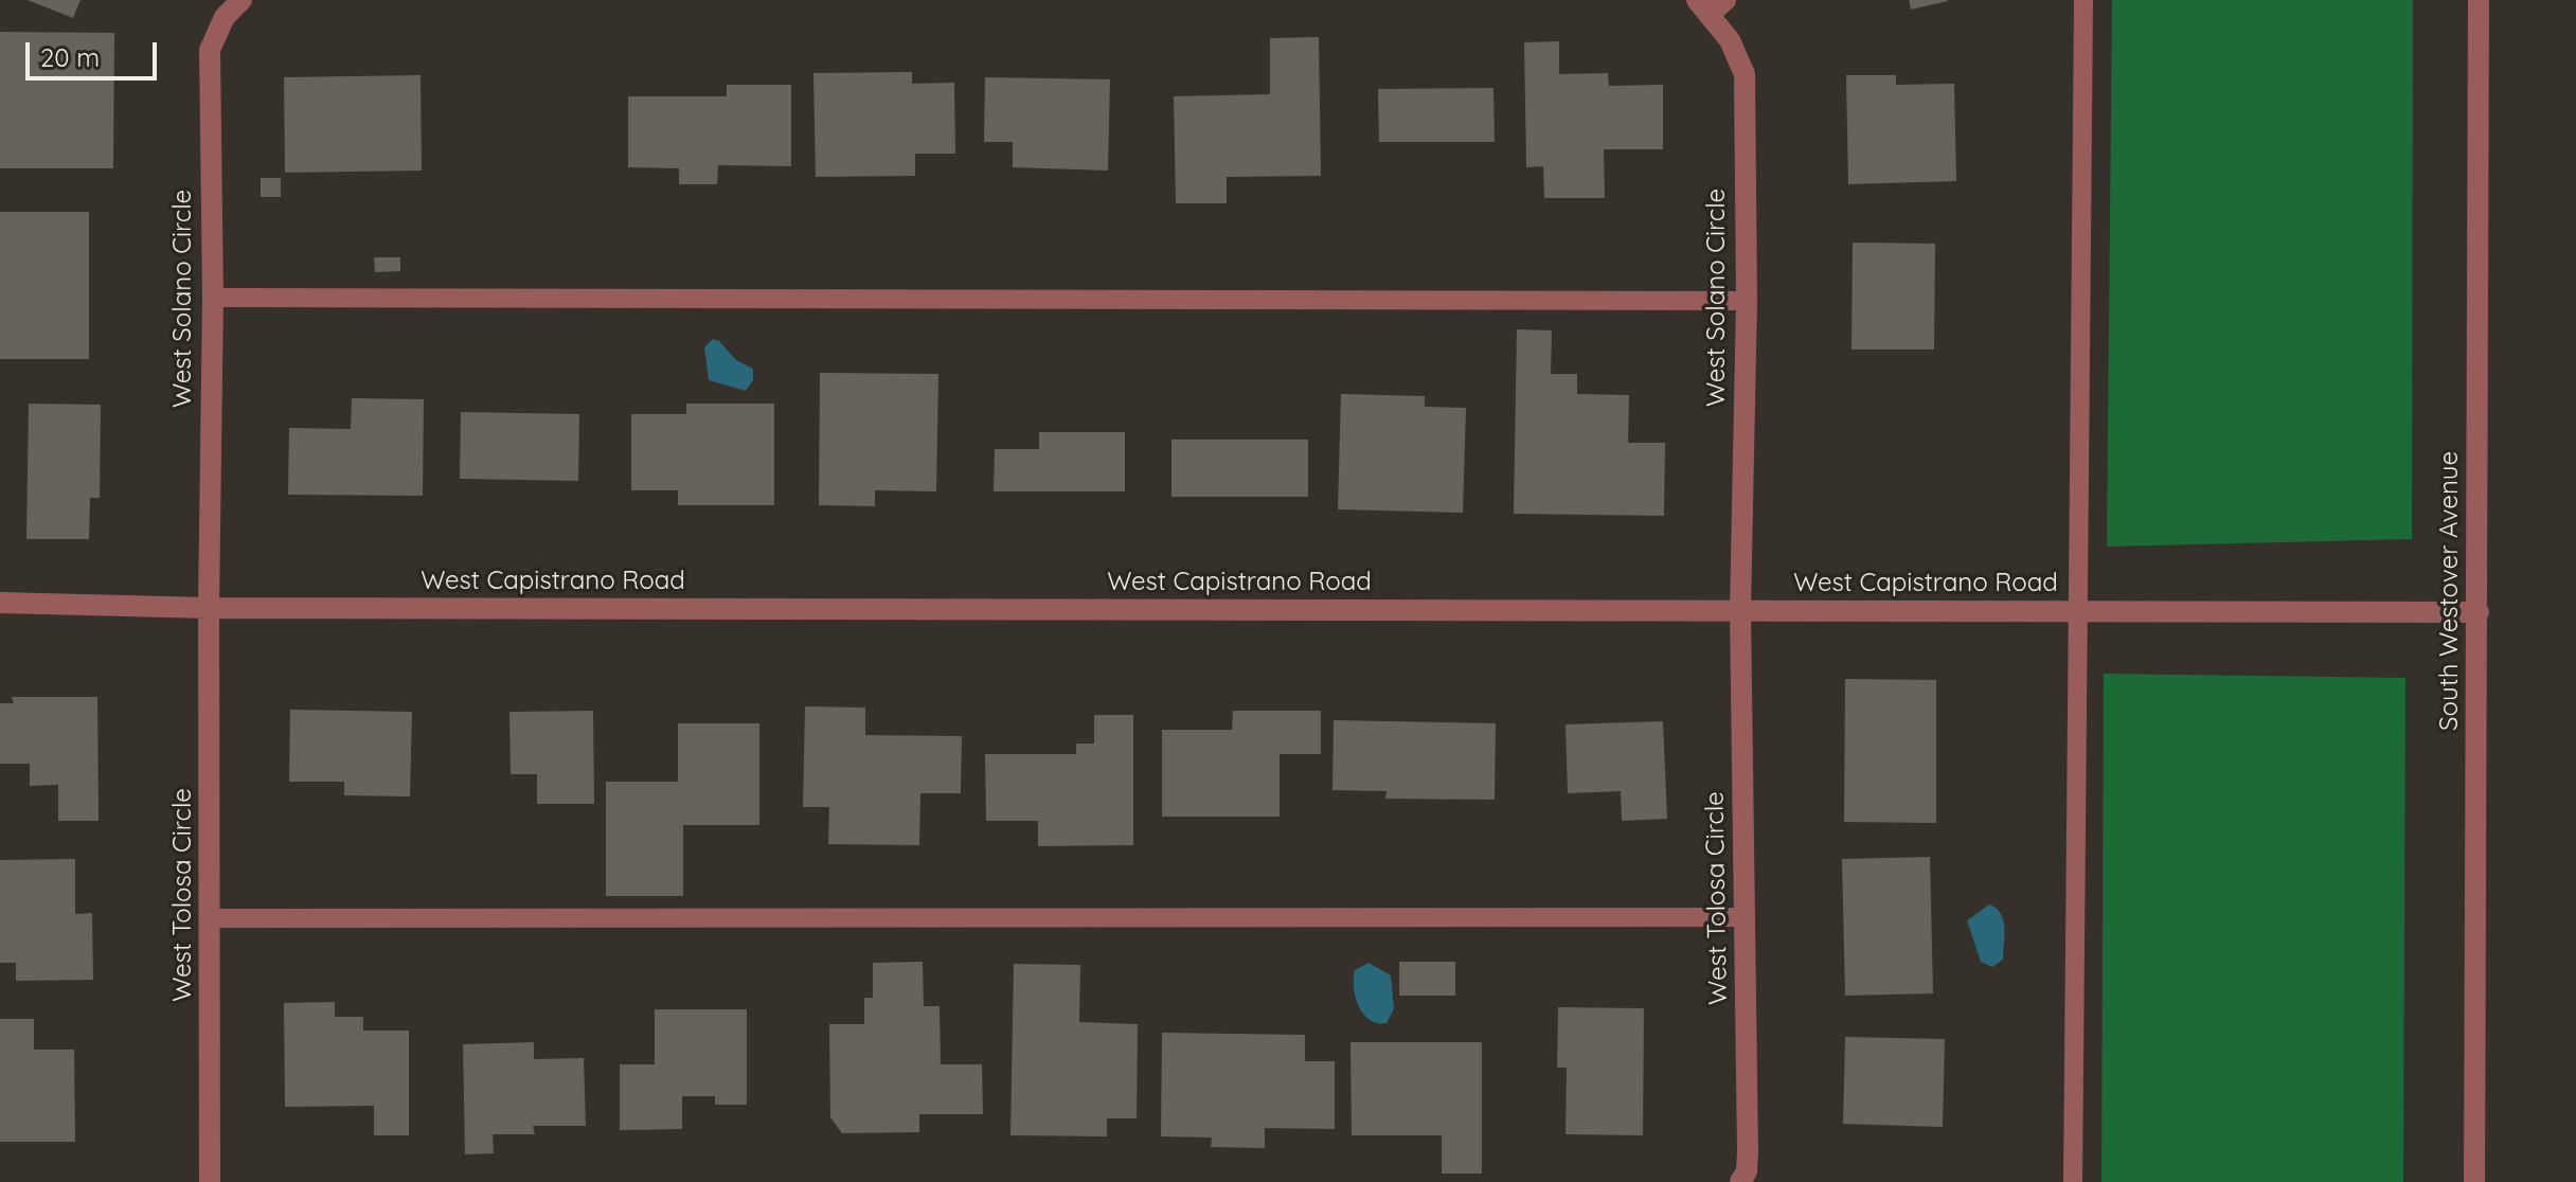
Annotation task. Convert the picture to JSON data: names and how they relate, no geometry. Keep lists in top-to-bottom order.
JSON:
{
  "streets": {
    "street": [
      "West Solano Circle",
      "West Capistrano Road",
      "South Westover Avenue",
      "West Tolosa Circle"
    ]
  },
  "crossings": [
    ["West Solano Circle", "West Capistrano Road"],
    ["West Solano Circle", "West Tolosa Circle"],
    ["West Capistrano Road", "South Westover Avenue"],
    ["West Capistrano Road", "West Tolosa Circle"]
  ],
  "scale_bar": "20 m"
}
